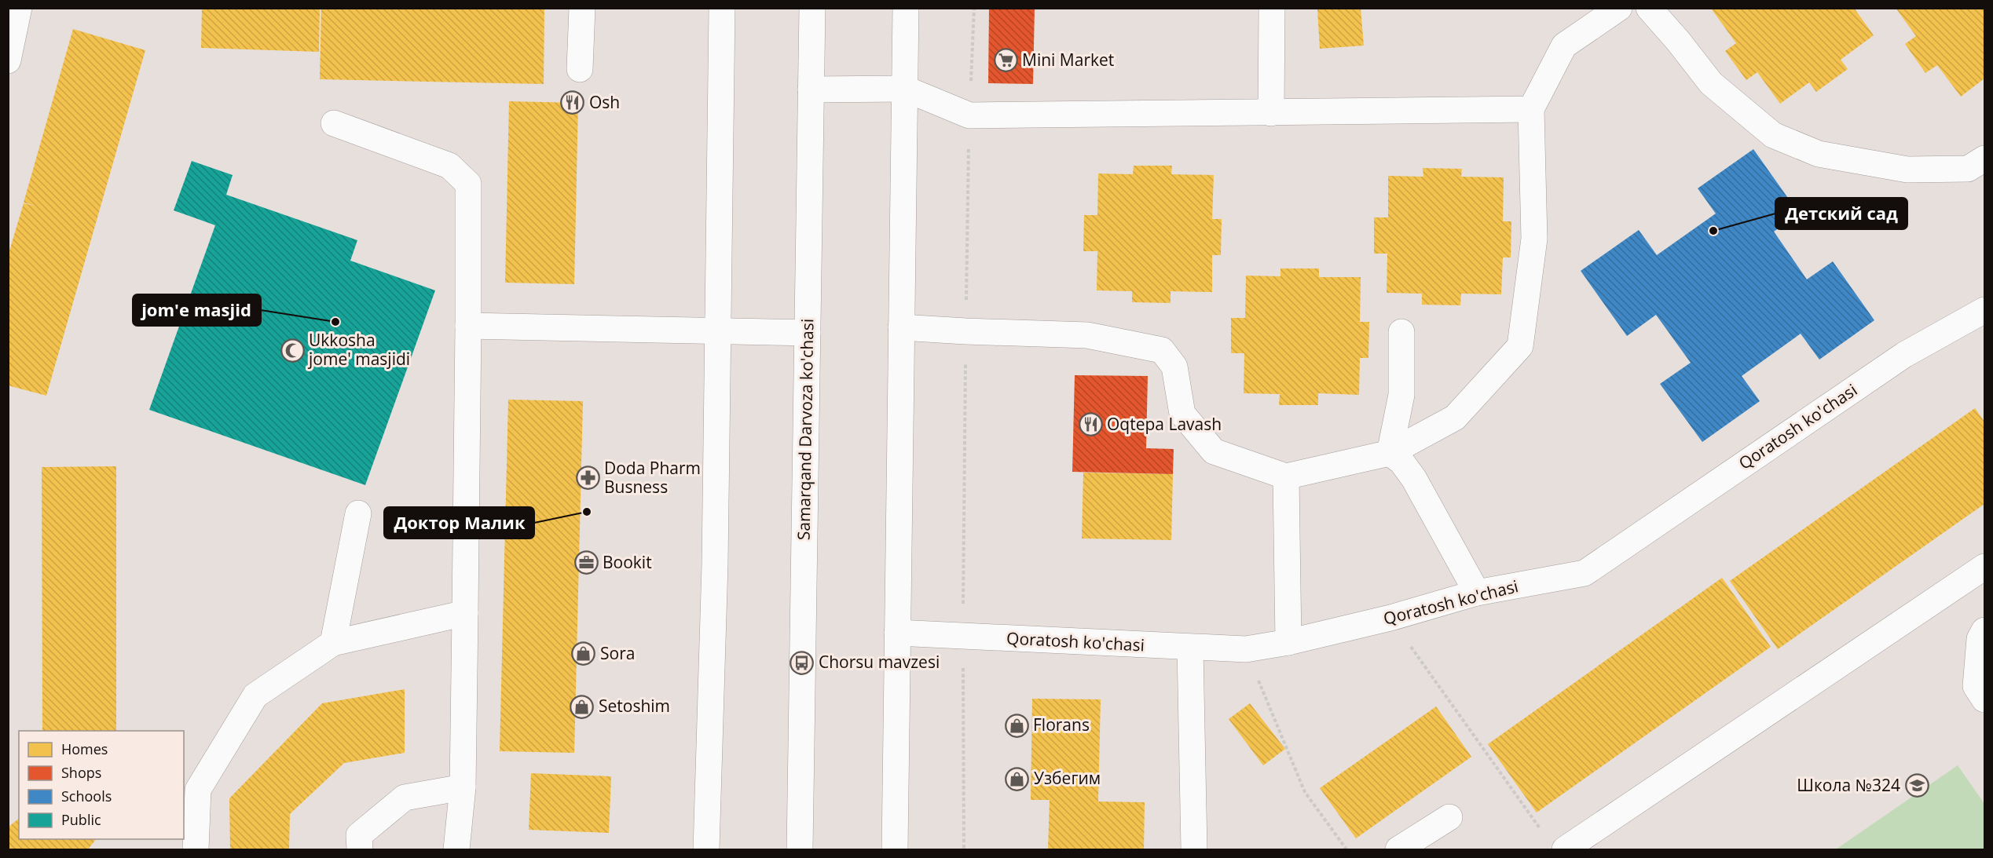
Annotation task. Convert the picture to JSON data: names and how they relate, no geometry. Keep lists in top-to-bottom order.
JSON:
{
  "streets": {
    "main road": ["Qoratosh ko'chasi", "Samarqand Darvoza ko'chasi"]
  },
  "places": {
    "supermarket": ["Mini Market"],
    "restaurant": ["Osh", "Oqtepa Lavash"],
    "other": ["Детский сад", "jom'e masjid", "Доктор Малик"],
    "mosque": ["Ukkosha jome' masjidi"],
    "pharmacy": ["Doda Pharm Busness"],
    "office": ["Bookit"],
    "shop": [
      "Sora",
      "Setoshim",
      "Florans",
      "Узбегим"
    ],
    "bus stop": ["Chorsu mavzesi"],
    "school or university": ["Школа №324"]
  },
  "legend": [
    "Homes",
    "Shops",
    "Schools",
    "Public"
  ]
}
